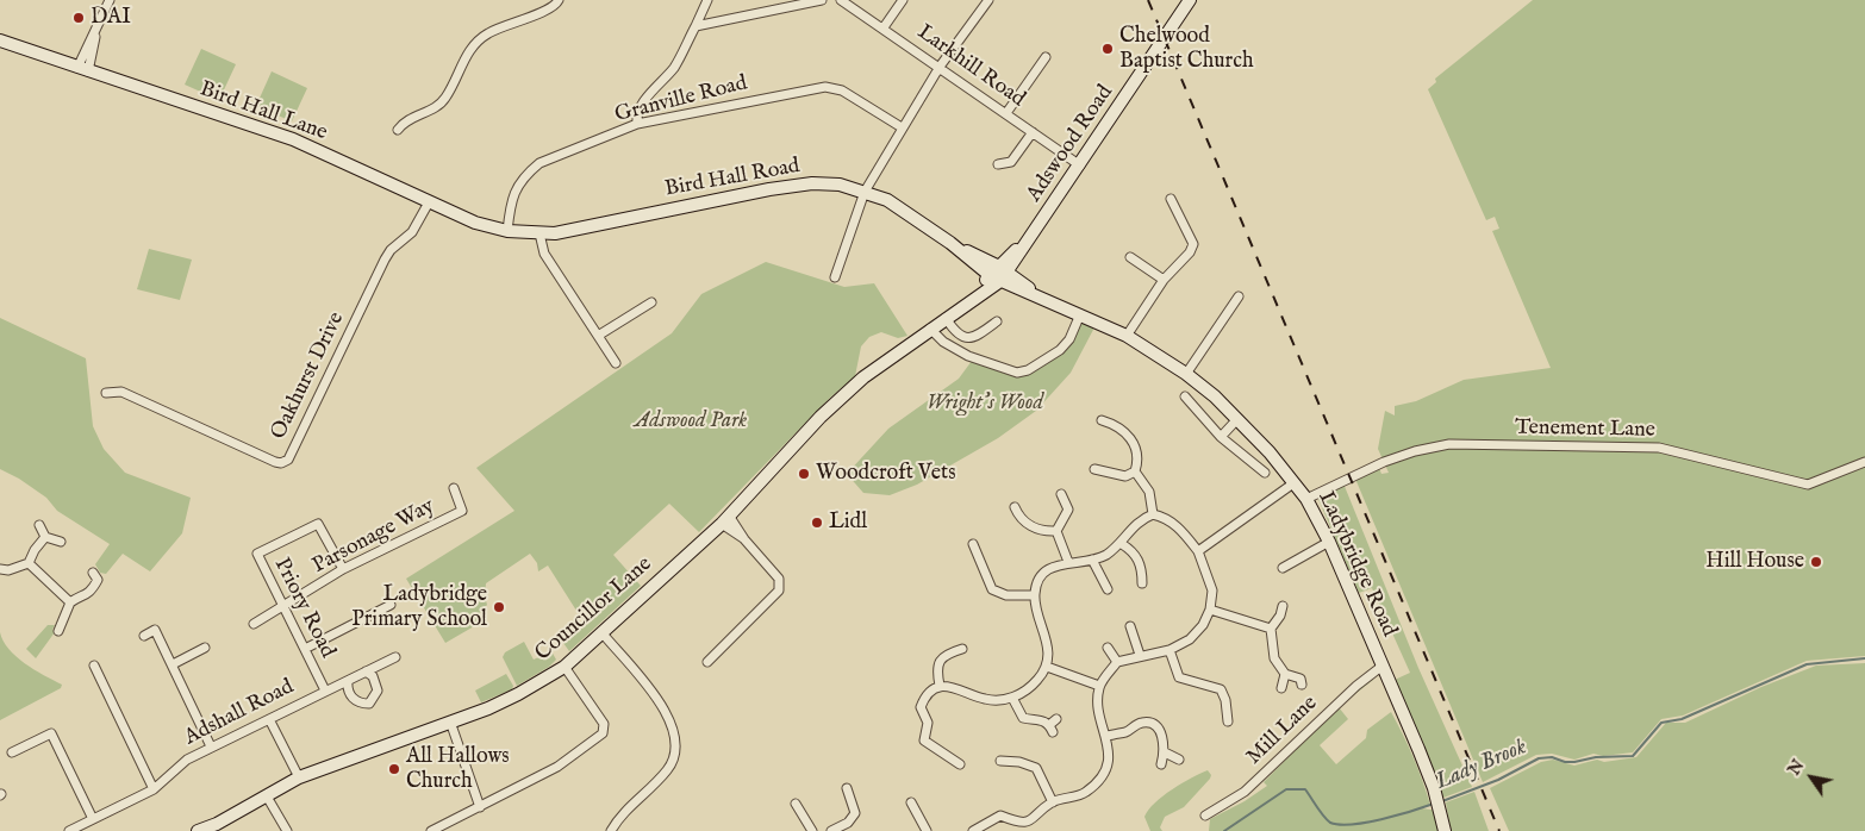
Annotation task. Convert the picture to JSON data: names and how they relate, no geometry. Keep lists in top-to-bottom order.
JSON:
{
  "streets": {
    "street": [
      "Larkhill Road",
      "Granville Road",
      "Bird Hall Lane",
      "Adswood Road",
      "Bird Hall Road",
      "Oakhurst Drive",
      "Tenement Lane",
      "Parsonage Way",
      "Ladybridge Road",
      "Priory Road",
      "Councillor Lane",
      "Adshall Road",
      "Mill Lane"
    ]
  },
  "crossings": [
    ["Larkhill Road", "Adswood Road"],
    ["Granville Road", "Bird Hall Lane"],
    ["Granville Road", "Bird Hall Road"],
    ["Bird Hall Lane", "Bird Hall Road"],
    ["Bird Hall Lane", "Oakhurst Drive"],
    ["Adswood Road", "Bird Hall Road"],
    ["Adswood Road", "Ladybridge Road"],
    ["Adswood Road", "Councillor Lane"],
    ["Bird Hall Road", "Ladybridge Road"],
    ["Bird Hall Road", "Councillor Lane"],
    ["Tenement Lane", "Ladybridge Road"],
    ["Parsonage Way", "Priory Road"],
    ["Ladybridge Road", "Councillor Lane"],
    ["Ladybridge Road", "Mill Lane"],
    ["Priory Road", "Adshall Road"]
  ],
  "water": ["Lady Brook"],
  "parks": ["Wright's Wood", "Adswood Park"],
  "places": [
    "DAI",
    "Chelwood Baptist Church",
    "Woodcroft Vets",
    "Lidl",
    "Hill House",
    "Ladybridge Primary School",
    "All Hallows Church"
  ],
  "north": "top left"
}
